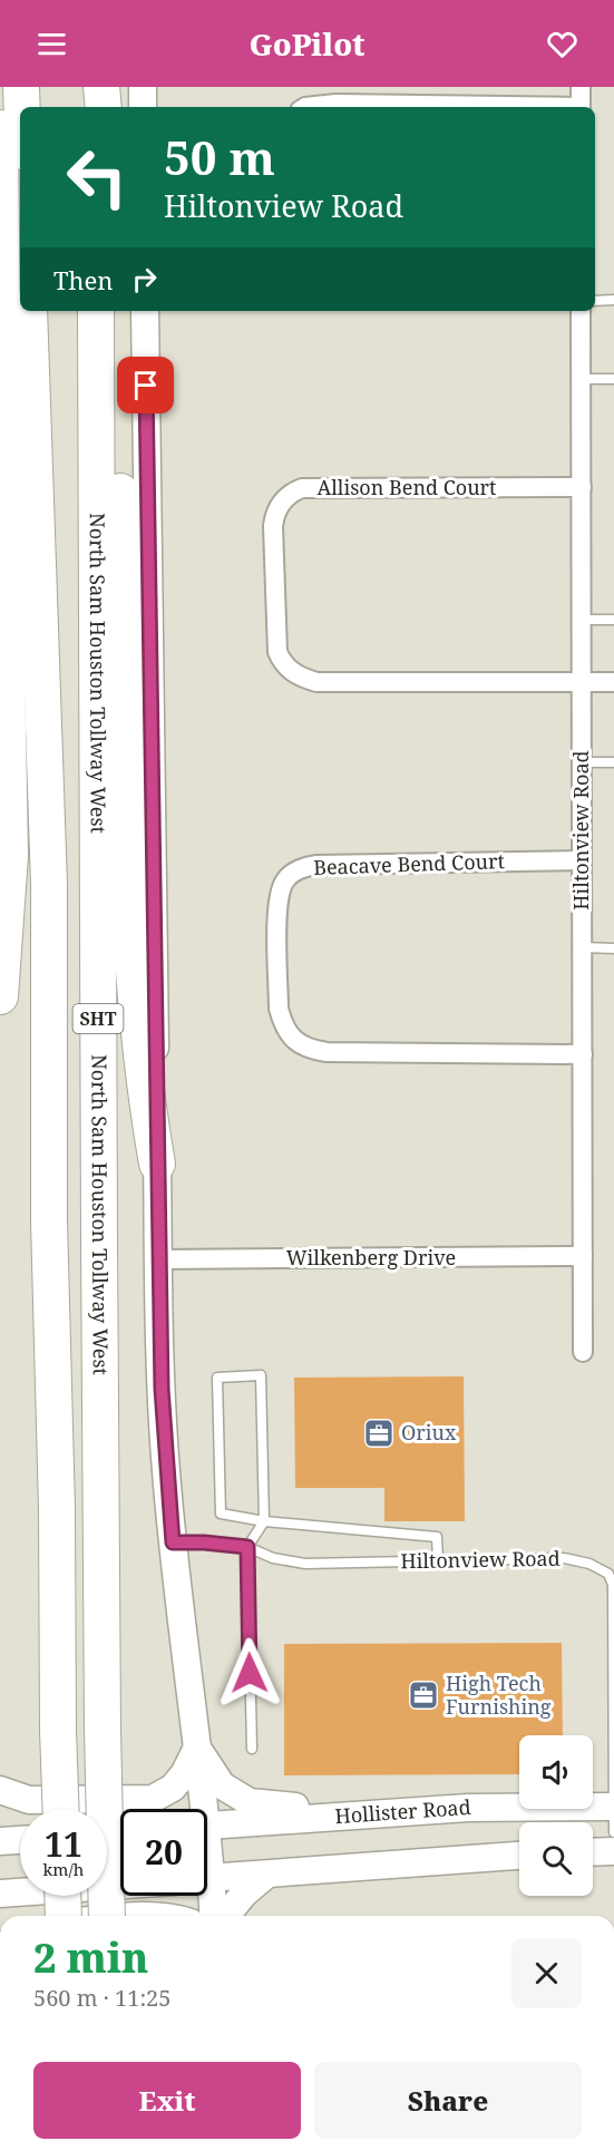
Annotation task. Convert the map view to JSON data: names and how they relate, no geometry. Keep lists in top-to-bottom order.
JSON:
{
  "streets": {
    "highway": ["North Sam Houston Tollway West", "SHT"],
    "main road": ["Hollister Road"],
    "street": [
      "Allison Bend Court",
      "Hiltonview Road",
      "Beacave Bend Court",
      "Wilkenberg Drive"
    ]
  },
  "crossings": [
    ["Allison Bend Court", "Hiltonview Road"],
    ["Hiltonview Road", "Beacave Bend Court"],
    ["Hiltonview Road", "Wilkenberg Drive"],
    ["Hiltonview Road", "Hollister Road"]
  ],
  "places": {
    "office": ["Oriux", "High Tech Furnishing"]
  },
  "page": {
    "header": "GoPilot",
    "turn": ["50 m", "Hiltonview Road"],
    "then": "Then",
    "speed": "11 km/h",
    "limit": "20",
    "heading": ["2 min", "560 m · 11:25"],
    "buttons": ["Exit", "Share"]
  }
}
